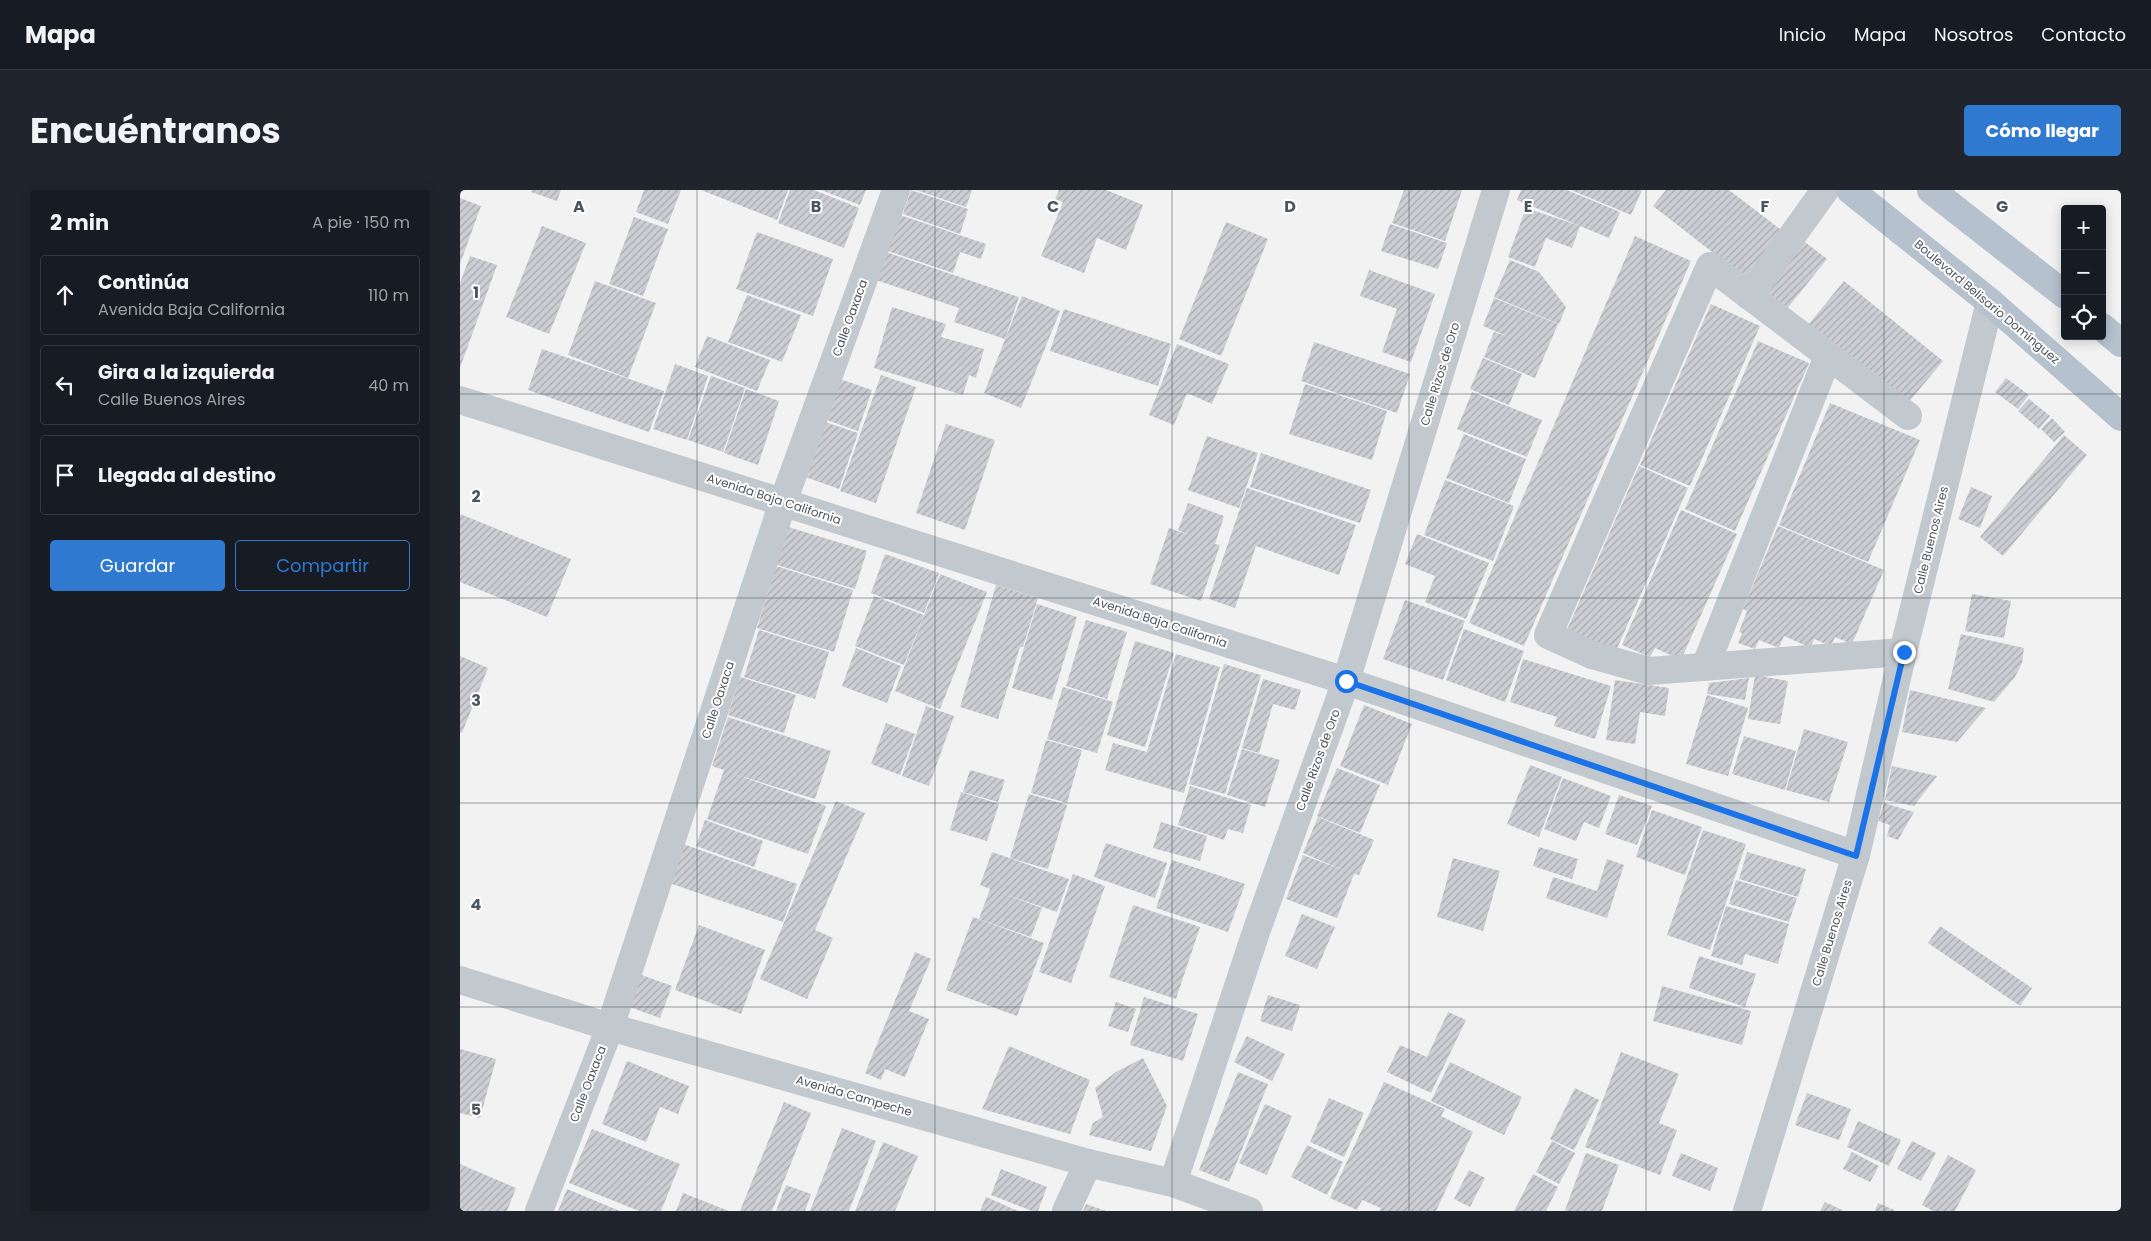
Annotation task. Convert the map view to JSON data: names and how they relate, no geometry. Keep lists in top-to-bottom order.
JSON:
{
  "streets": {
    "main road": ["Boulevard Belisario Domínguez"],
    "street": [
      "Calle Oaxaca",
      "Calle Rizos de Oro",
      "Avenida Baja California",
      "Calle Buenos Aires",
      "Avenida Campeche"
    ]
  },
  "crossings": [
    ["Boulevard Belisario Domínguez", "Calle Buenos Aires"],
    ["Calle Oaxaca", "Avenida Baja California"],
    ["Calle Oaxaca", "Avenida Campeche"],
    ["Calle Rizos de Oro", "Avenida Baja California"],
    ["Calle Rizos de Oro", "Avenida Campeche"],
    ["Avenida Baja California", "Calle Buenos Aires"]
  ],
  "page": {
    "header": "Mapa",
    "nav": [
      "Inicio",
      "Mapa",
      "Nosotros",
      "Contacto"
    ],
    "title": "Encuéntranos",
    "buttons": [
      "Cómo llegar",
      ["Guardar", "Compartir"]
    ],
    "heading": ["2 min", "A pie · 150 m"],
    "map_buttons": ["+", "−"],
    "list": [
      ["Continúa", "Avenida Baja California", "110 m"],
      ["Gira a la izquierda", "Calle Buenos Aires", "40 m"],
      "Llegada al destino"
    ]
  },
  "grid": {
    "columns": [
      "A",
      "B",
      "C",
      "D",
      "E",
      "F",
      "G"
    ],
    "rows": [
      "1",
      "2",
      "3",
      "4",
      "5"
    ]
  }
}
